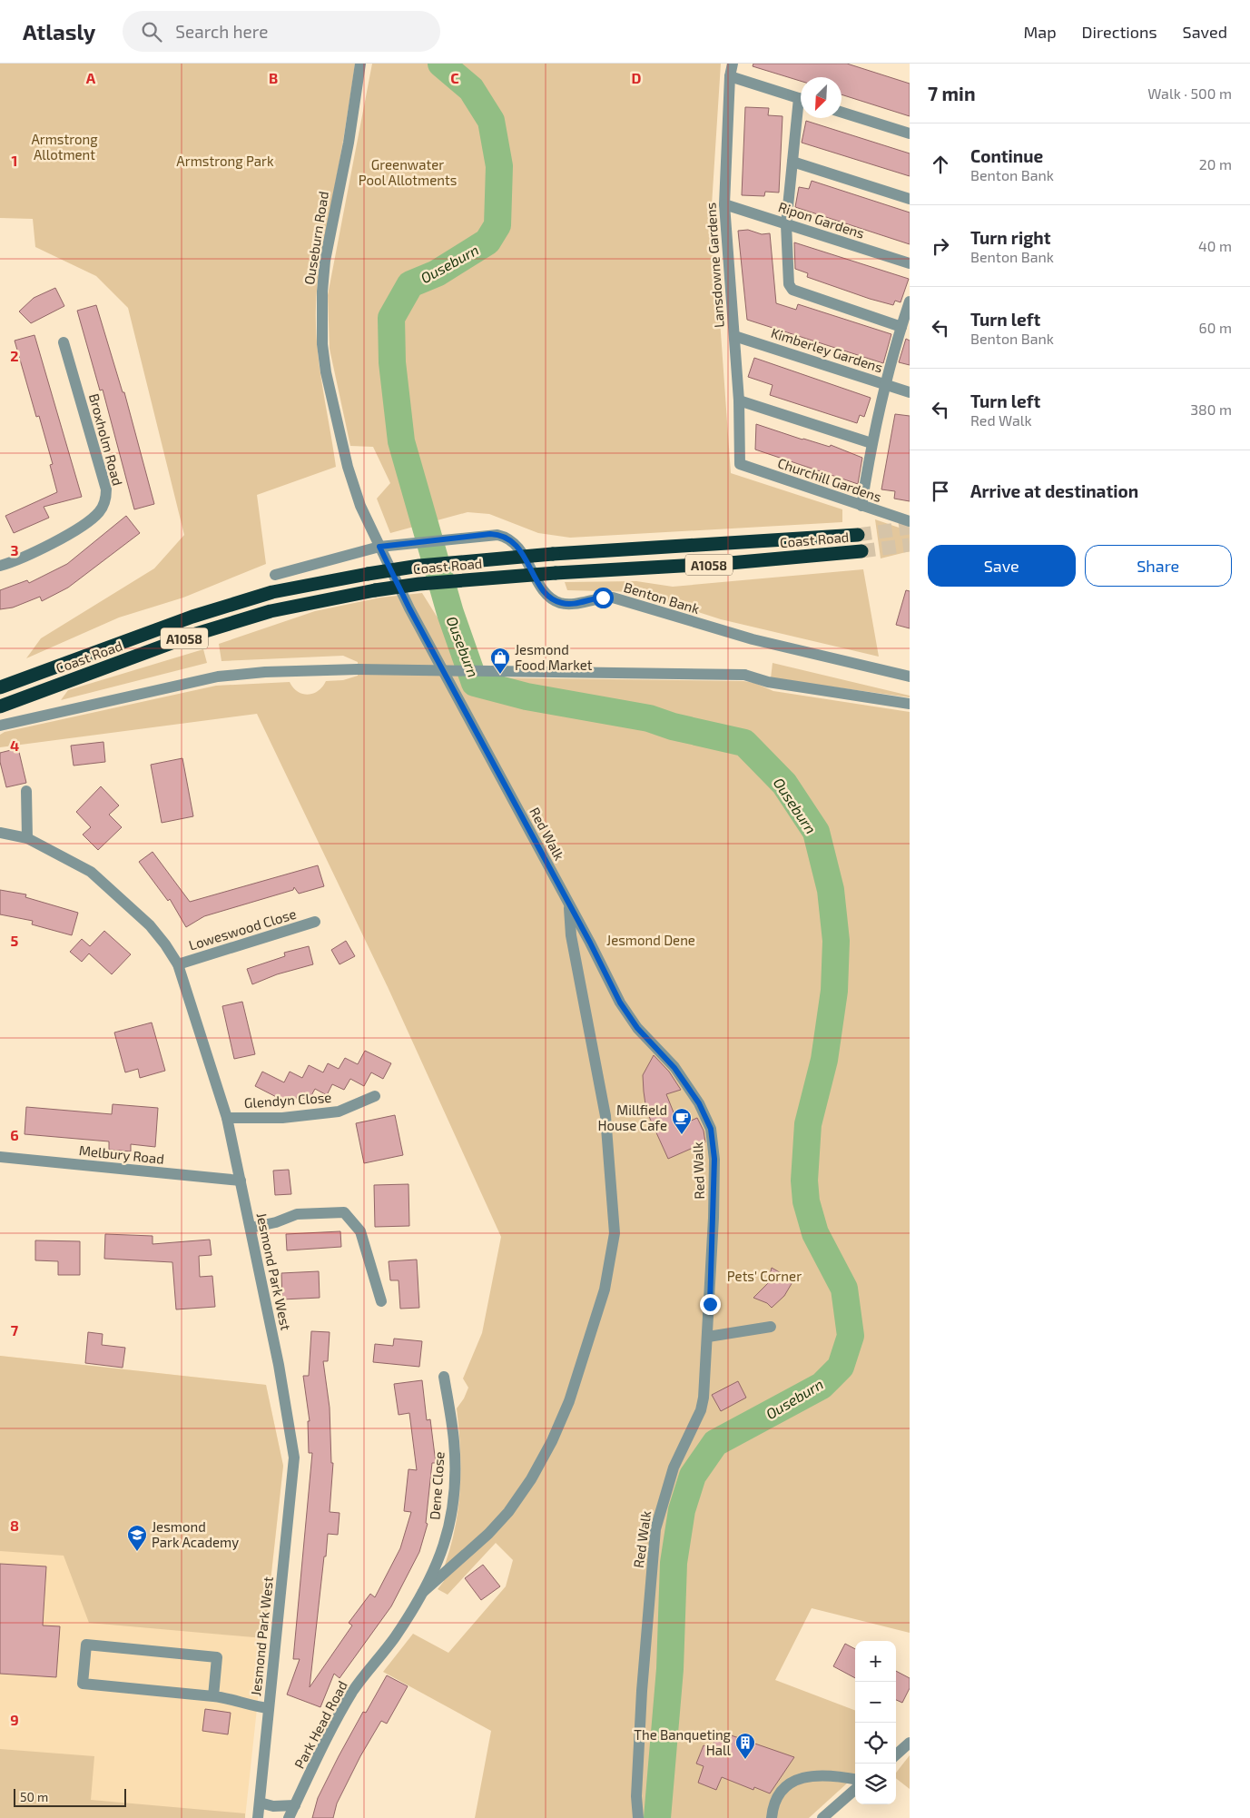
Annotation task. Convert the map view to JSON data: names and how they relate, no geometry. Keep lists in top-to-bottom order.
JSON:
{
  "streets": {
    "highway": ["Coast Road", "A1058"],
    "street": [
      "Ripon Gardens",
      "Ouseburn Road",
      "Lansdowne Gardens",
      "Kimberley Gardens",
      "Broxholm Road",
      "Churchill Gardens",
      "Benton Bank",
      "Red Walk",
      "Loweswood Close",
      "Glendyn Close",
      "Melbury Road",
      "Jesmond Park West",
      "Dene Close",
      "Park Head Road"
    ]
  },
  "crossings": [
    ["Ripon Gardens", "Lansdowne Gardens"],
    ["Ouseburn Road", "Benton Bank"],
    ["Ouseburn Road", "Red Walk"],
    ["Lansdowne Gardens", "Kimberley Gardens"],
    ["Lansdowne Gardens", "Churchill Gardens"],
    ["Benton Bank", "Red Walk"],
    ["Loweswood Close", "Jesmond Park West"],
    ["Glendyn Close", "Jesmond Park West"],
    ["Melbury Road", "Jesmond Park West"],
    ["Dene Close", "Park Head Road"]
  ],
  "water": ["Ouseburn"],
  "parks": [
    "Armstrong Allotment",
    "Armstrong Park",
    "Greenwater Pool Allotments",
    "Jesmond Dene",
    "Pets' Corner"
  ],
  "places": {
    "shop": ["Jesmond Food Market"],
    "cafe": ["Millfield House Cafe"],
    "school or university": ["Jesmond Park Academy"],
    "building": ["The Banqueting Hall"]
  },
  "scale_bar": "50 m",
  "north": "bottom left",
  "page": {
    "header": "Atlasly",
    "search": "Search here",
    "nav": ["Map", "Directions", "Saved"],
    "heading": ["7 min", "Walk · 500 m"],
    "list": [
      ["Continue", "Benton Bank", "20 m"],
      ["Turn right", "Benton Bank", "40 m"],
      ["Turn left", "Benton Bank", "60 m"],
      ["Turn left", "Red Walk", "380 m"],
      "Arrive at destination"
    ],
    "buttons": ["Save", "Share"],
    "map_buttons": ["+", "−"],
    "scale": "50 m"
  },
  "grid": {
    "columns": [
      "A",
      "B",
      "C",
      "D"
    ],
    "rows": [
      "1",
      "2",
      "3",
      "4",
      "5",
      "6",
      "7",
      "8",
      "9"
    ]
  }
}
